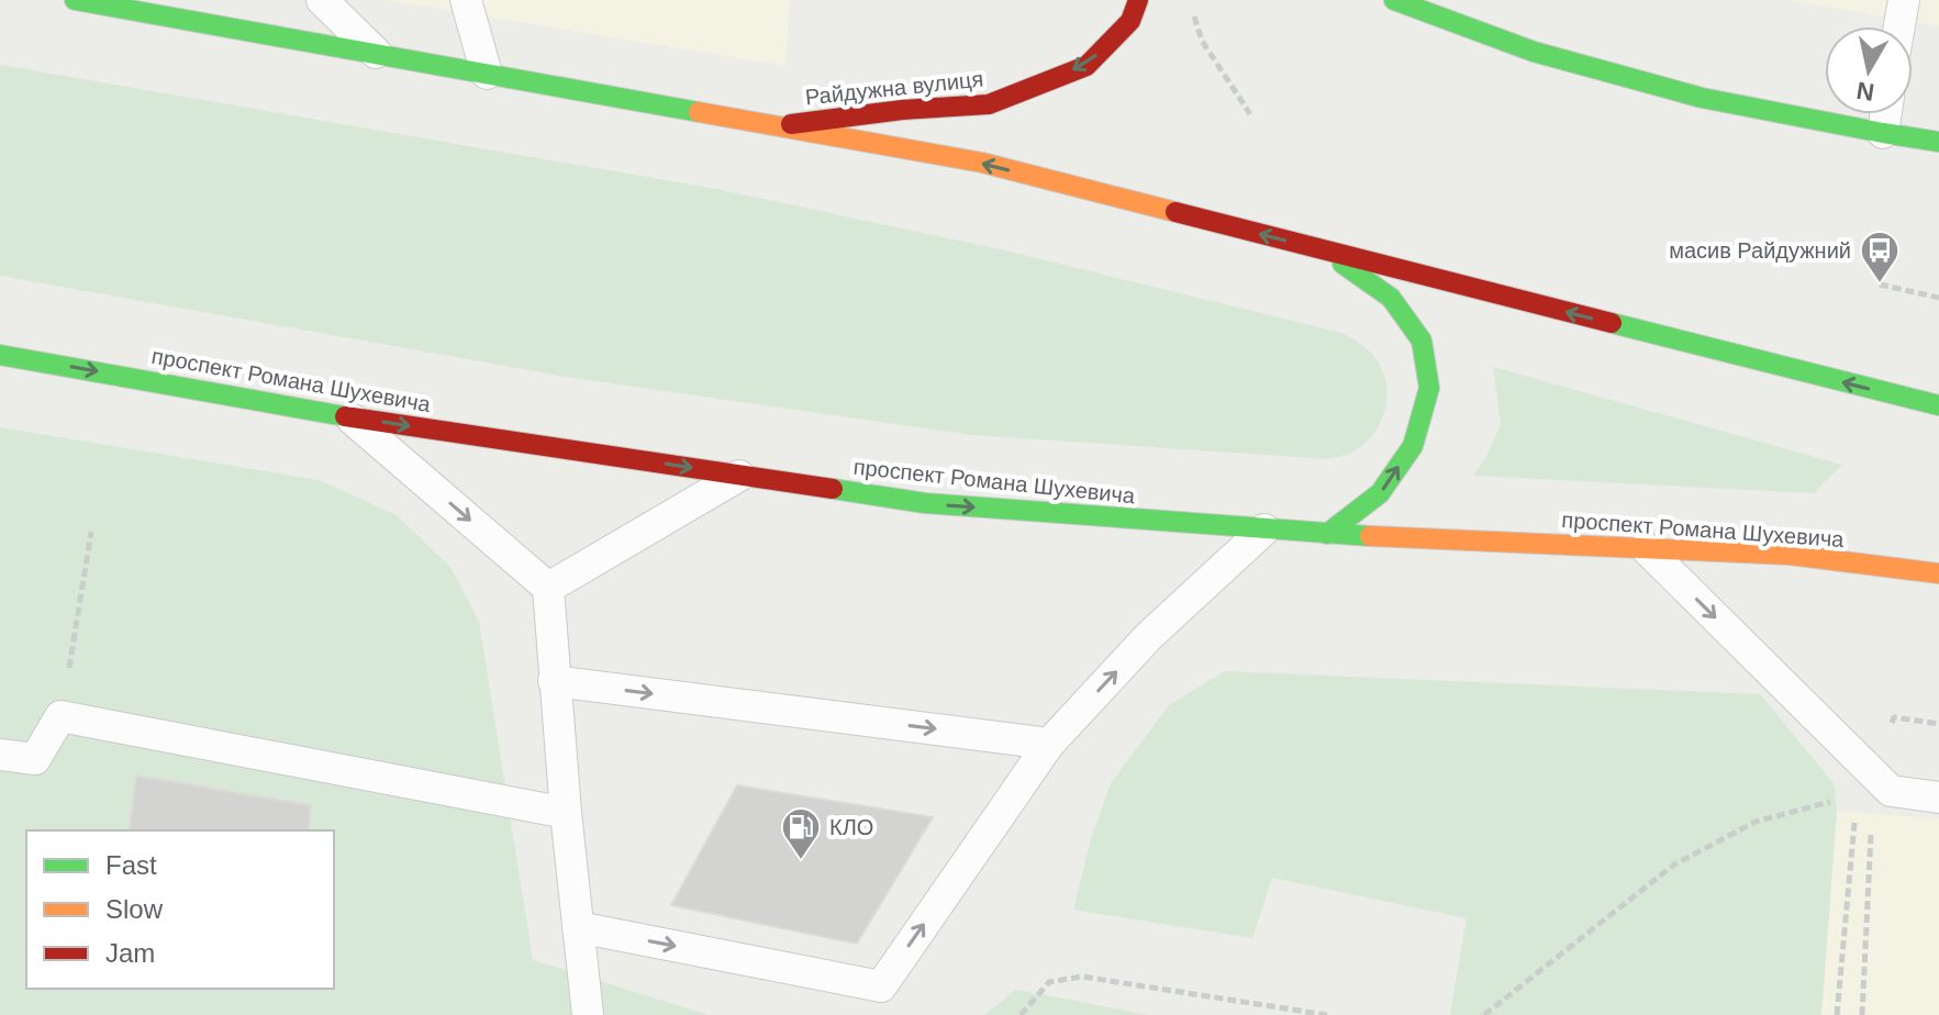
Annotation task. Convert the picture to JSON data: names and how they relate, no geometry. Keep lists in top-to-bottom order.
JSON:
{
  "streets": {
    "main road": ["Райдужна вулиця", "проспект Романа Шухевича"]
  },
  "one_way": ["Райдужна вулиця", "проспект Романа Шухевича"],
  "places": {
    "bus stop": ["масив Райдужний"],
    "fuel station": ["КЛО"]
  },
  "legend": ["Fast", "Slow", "Jam"],
  "north": "bottom"
}
